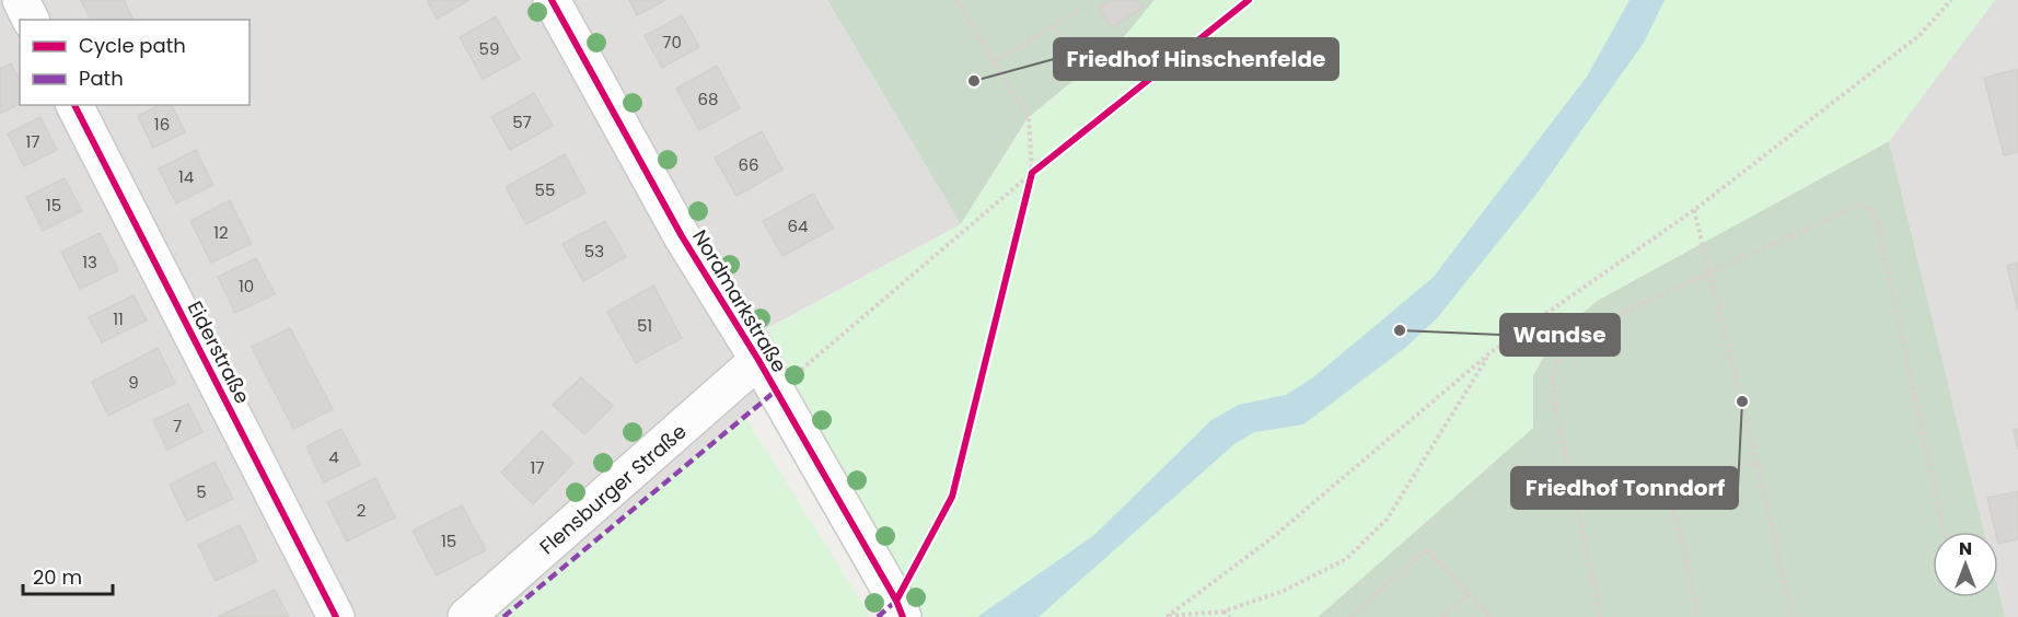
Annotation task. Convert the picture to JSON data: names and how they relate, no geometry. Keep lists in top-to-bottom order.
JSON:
{
  "streets": {
    "street": ["Nordmarkstraße", "Eiderstraße", "Flensburger Straße"]
  },
  "crossings": [
    ["Nordmarkstraße", "Flensburger Straße"]
  ],
  "places": ["Friedhof Hinschenfelde", "Wandse", "Friedhof Tonndorf"],
  "house_numbers": [
    "70",
    "59",
    "68",
    "57",
    "16",
    "17",
    "66",
    "14",
    "55",
    "15",
    "64",
    "12",
    "53",
    "13",
    "10",
    "11",
    "51",
    "9",
    "7",
    "4",
    "17",
    "5",
    "2",
    "15"
  ],
  "legend": ["Cycle path", "Path"],
  "scale_bar": "20 m",
  "north": "top"
}
